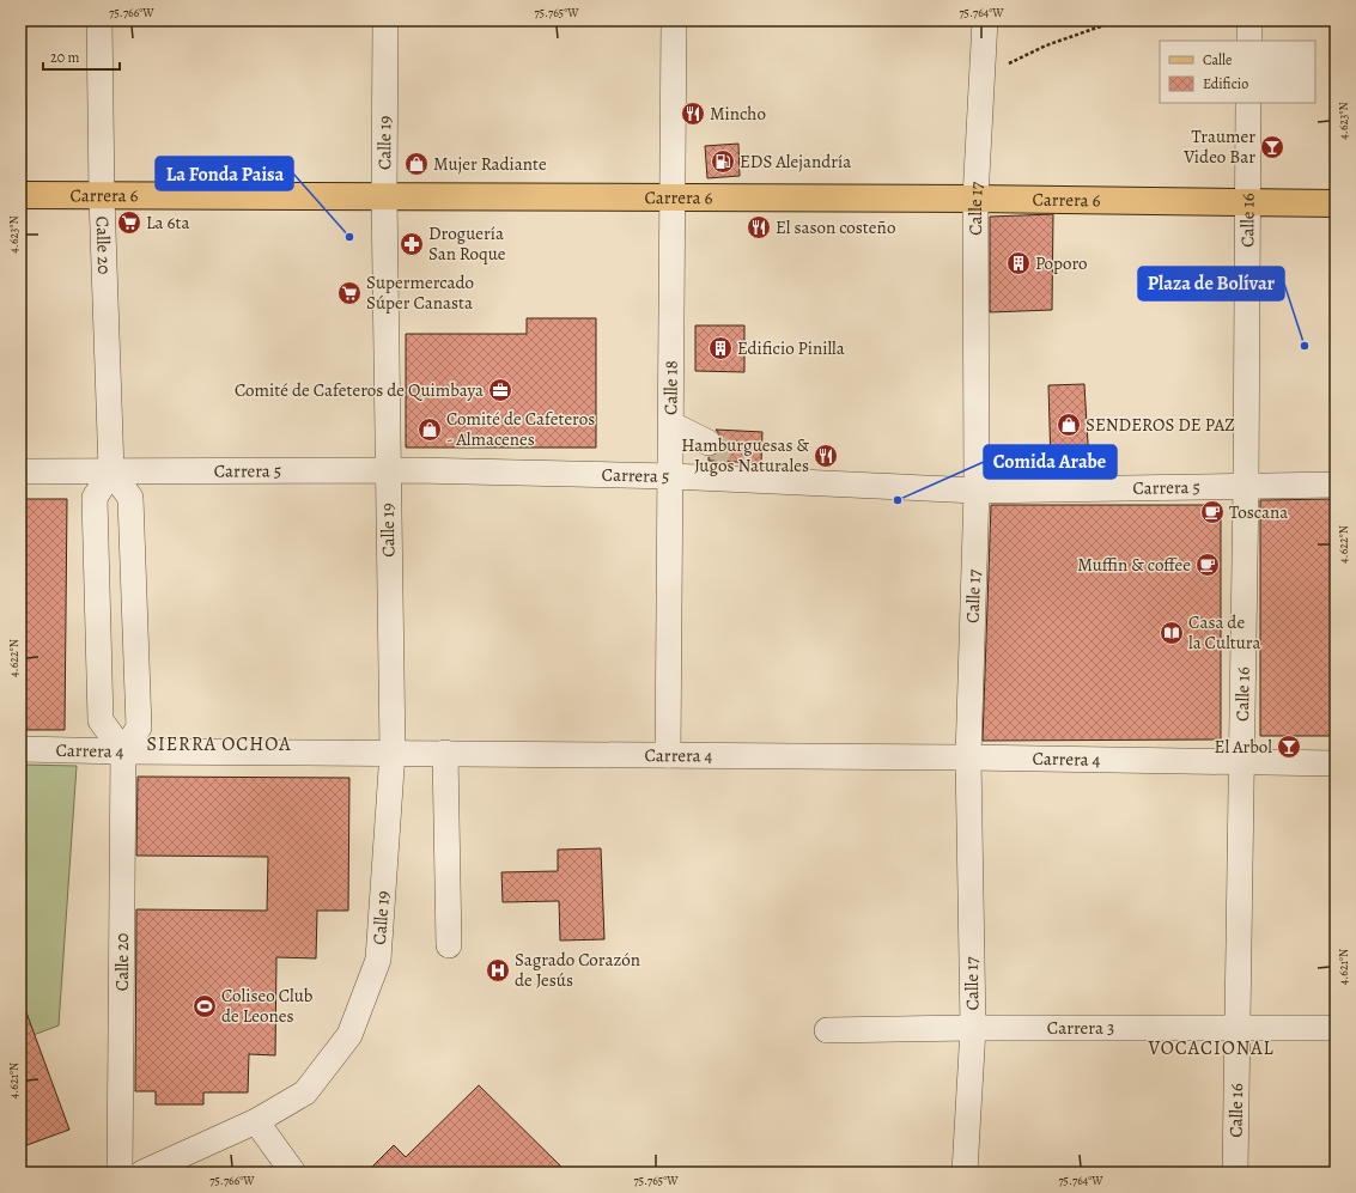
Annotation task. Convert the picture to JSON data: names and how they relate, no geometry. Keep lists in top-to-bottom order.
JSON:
{
  "streets": {
    "main road": ["Carrera 6"],
    "street": [
      "Calle 19",
      "Calle 17",
      "Calle 16",
      "Calle 20",
      "Calle 18",
      "Carrera 5",
      "Carrera 4",
      "Carrera 3"
    ]
  },
  "crossings": [
    ["Calle 19", "Carrera 6"],
    ["Calle 19", "Carrera 5"],
    ["Calle 19", "Carrera 4"],
    ["Carrera 6", "Calle 17"],
    ["Carrera 6", "Calle 16"],
    ["Carrera 6", "Calle 20"],
    ["Carrera 6", "Calle 18"],
    ["Calle 17", "Carrera 5"],
    ["Calle 17", "Carrera 4"],
    ["Calle 17", "Carrera 3"],
    ["Calle 16", "Carrera 5"],
    ["Calle 16", "Carrera 4"],
    ["Calle 16", "Carrera 3"],
    ["Calle 20", "Carrera 5"],
    ["Calle 20", "Carrera 4"],
    ["Calle 18", "Carrera 5"],
    ["Calle 18", "Carrera 4"]
  ],
  "districts": ["SIERRA OCHOA", "VOCACIONAL"],
  "places": {
    "restaurant": ["Mincho", "El sason costeño", "Hamburguesas & Jugos Naturales"],
    "bar": ["Traumer Video Bar", "El Arbol"],
    "fuel station": ["EDS Alejandría"],
    "shop": ["Mujer Radiante", "SENDEROS DE PAZ", "Comité de Cafeteros - Almacenes"],
    "supermarket": ["La 6ta", "Supermercado Súper Canasta"],
    "other": ["La Fonda Paisa", "Plaza de Bolívar", "Comida Arabe"],
    "pharmacy": ["Droguería San Roque"],
    "building": ["Poporo", "Edificio Pinilla"],
    "office": ["Comité de Cafeteros de Quimbaya"],
    "cafe": ["Toscana", "Muffin & coffee"],
    "library": ["Casa de la Cultura"],
    "hospital": ["Sagrado Corazón de Jesús"],
    "sports": ["Coliseo Club de Leones"]
  },
  "legend": ["Calle", "Edificio"],
  "scale_bar": "20 m",
  "coordinates": [
    "75.766°W",
    "75.765°W",
    "75.764°W",
    "4.623°N",
    "4.622°N",
    "4.621°N"
  ]
}
